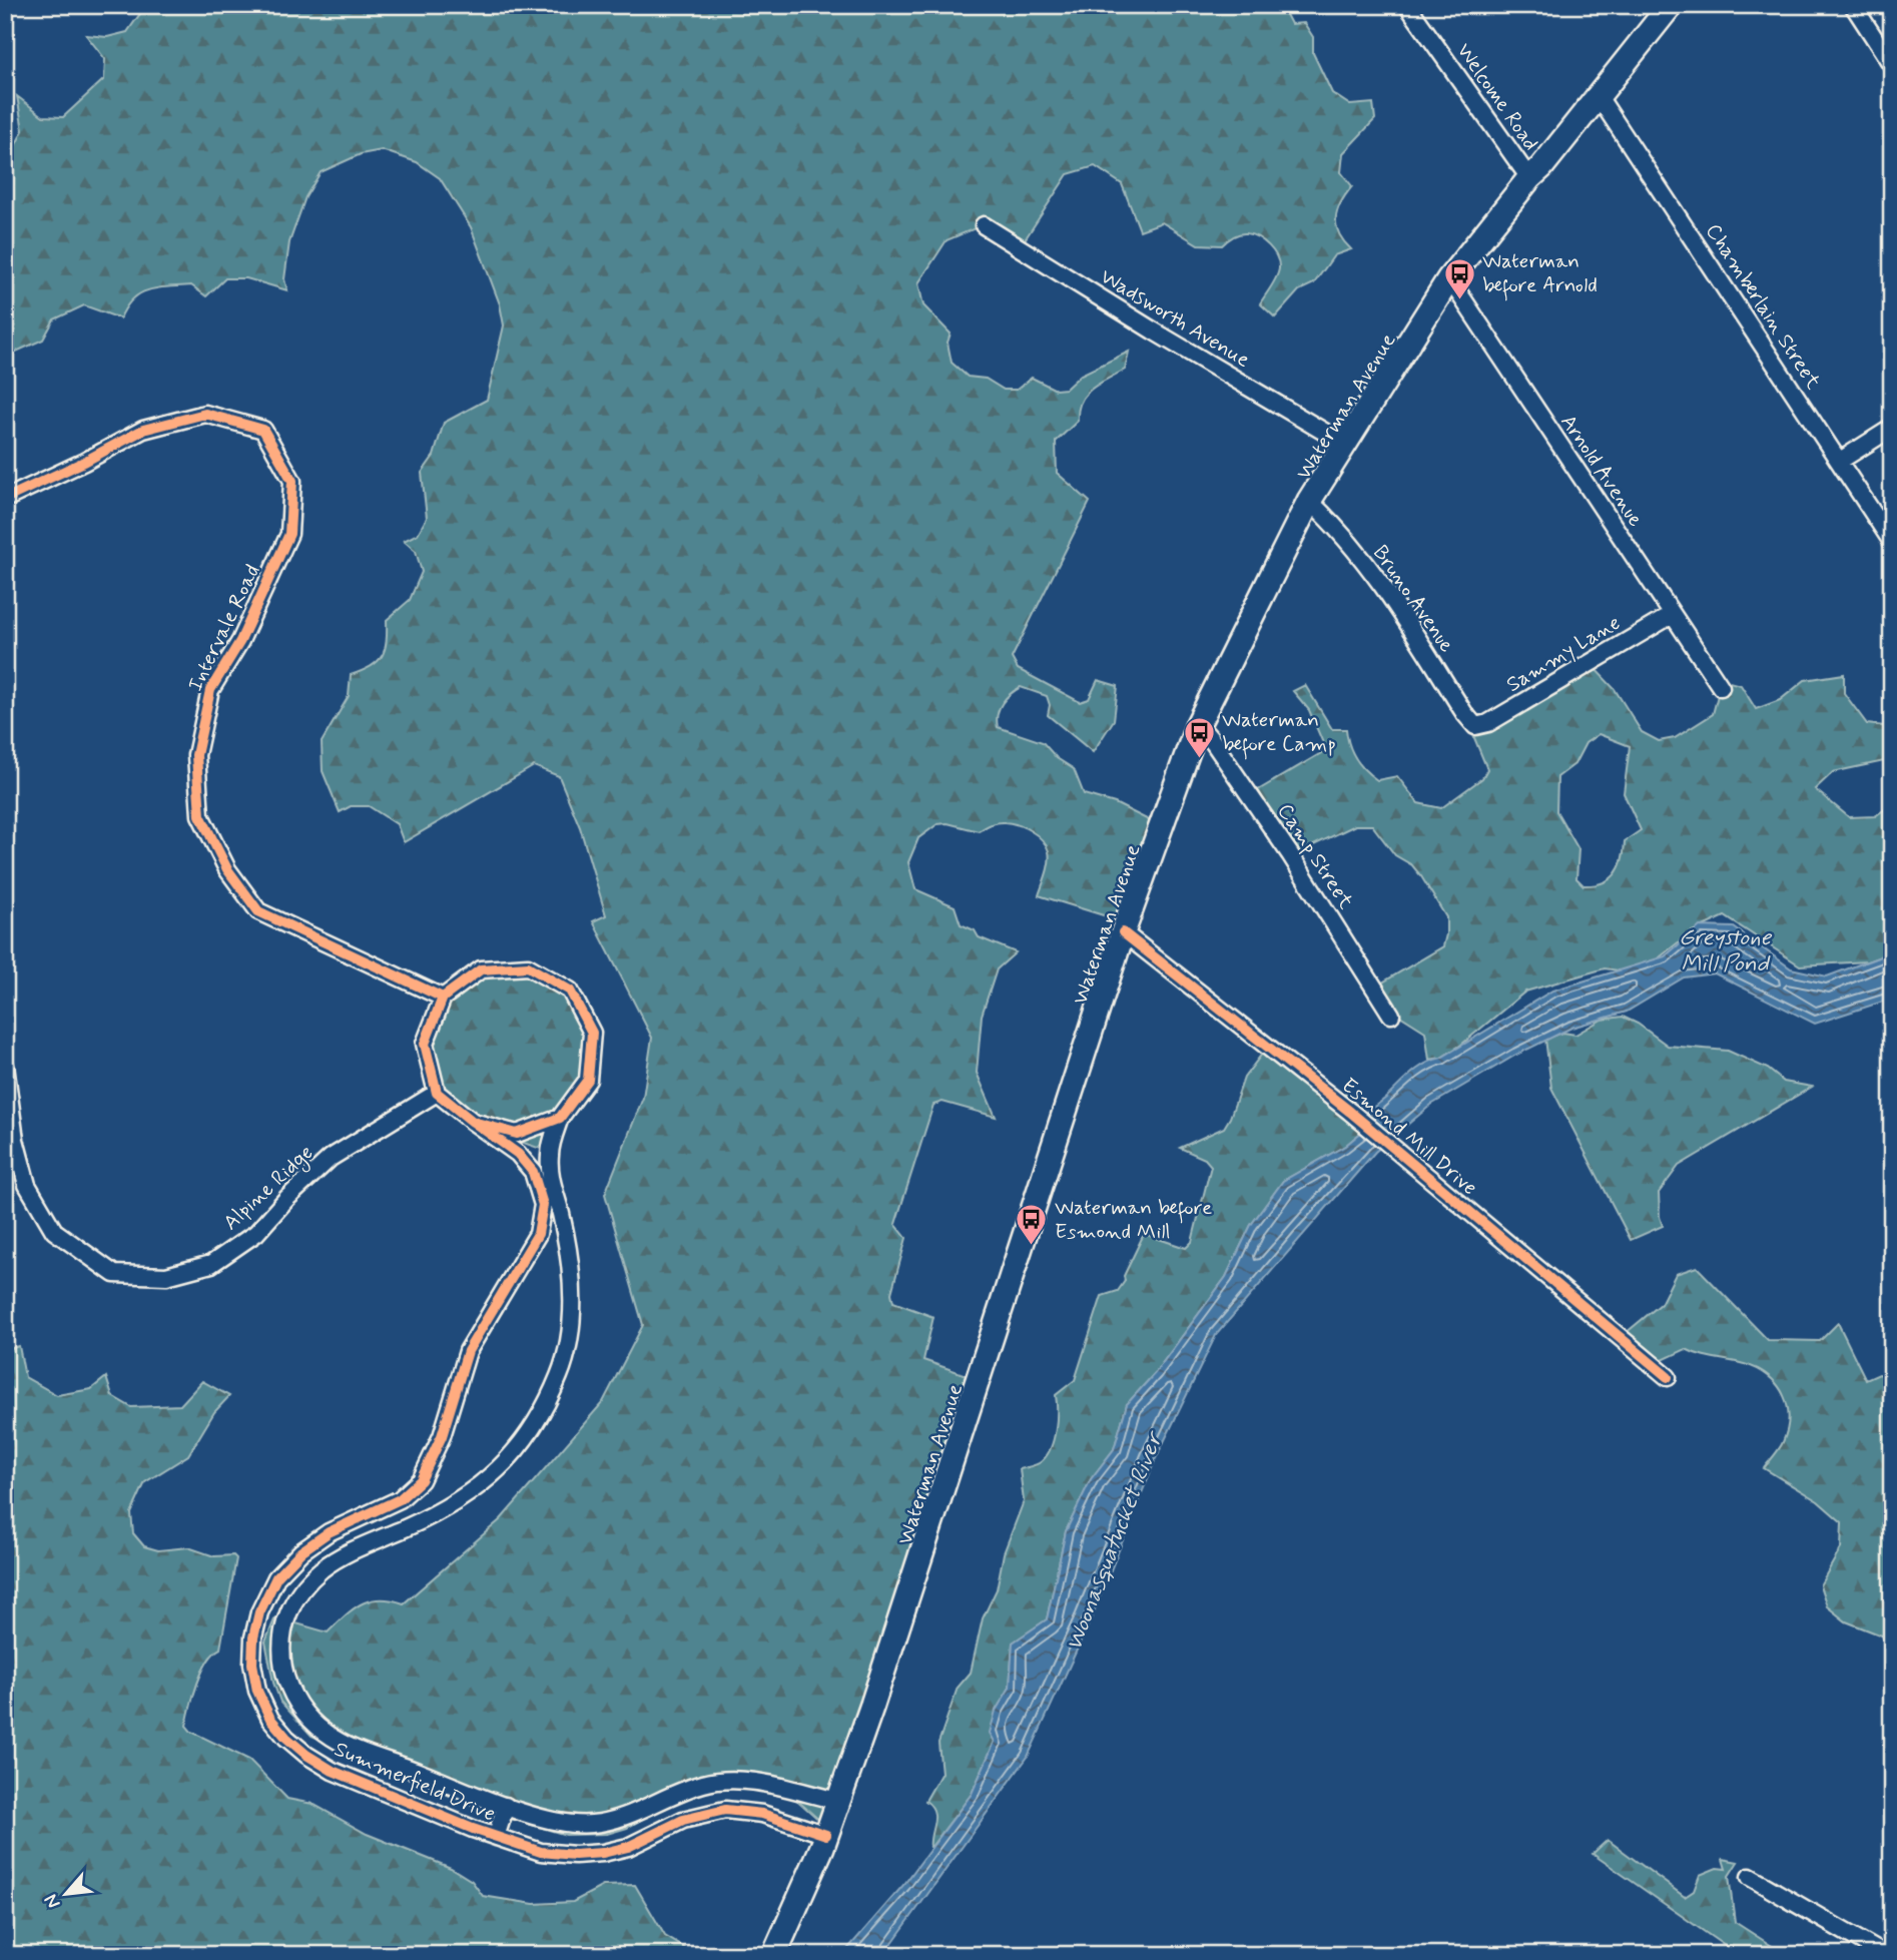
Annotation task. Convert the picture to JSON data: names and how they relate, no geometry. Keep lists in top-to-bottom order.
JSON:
{
  "streets": {
    "main road": ["Waterman Avenue"],
    "street": [
      "Welcome Road",
      "Chamberlain Street",
      "Wadsworth Avenue",
      "Arnold Avenue",
      "Bruno Avenue",
      "Intervale Road",
      "Sammy Lane",
      "Camp Street",
      "Esmond Mill Drive",
      "Alpine Ridge",
      "Summerfield Drive"
    ]
  },
  "crossings": [
    ["Welcome Road", "Waterman Avenue"],
    ["Chamberlain Street", "Waterman Avenue"],
    ["Wadsworth Avenue", "Waterman Avenue"],
    ["Waterman Avenue", "Arnold Avenue"],
    ["Waterman Avenue", "Bruno Avenue"],
    ["Waterman Avenue", "Camp Street"],
    ["Waterman Avenue", "Esmond Mill Drive"],
    ["Waterman Avenue", "Summerfield Drive"],
    ["Arnold Avenue", "Sammy Lane"],
    ["Bruno Avenue", "Sammy Lane"],
    ["Intervale Road", "Alpine Ridge"],
    ["Intervale Road", "Summerfield Drive"],
    ["Alpine Ridge", "Summerfield Drive"]
  ],
  "water": ["Greystone Mill Pond", "Woonasquatucket River"],
  "places": {
    "bus stop": ["Waterman before Arnold", "Waterman before Camp", "Waterman before Esmond Mill"]
  },
  "north": "bottom left"
}
